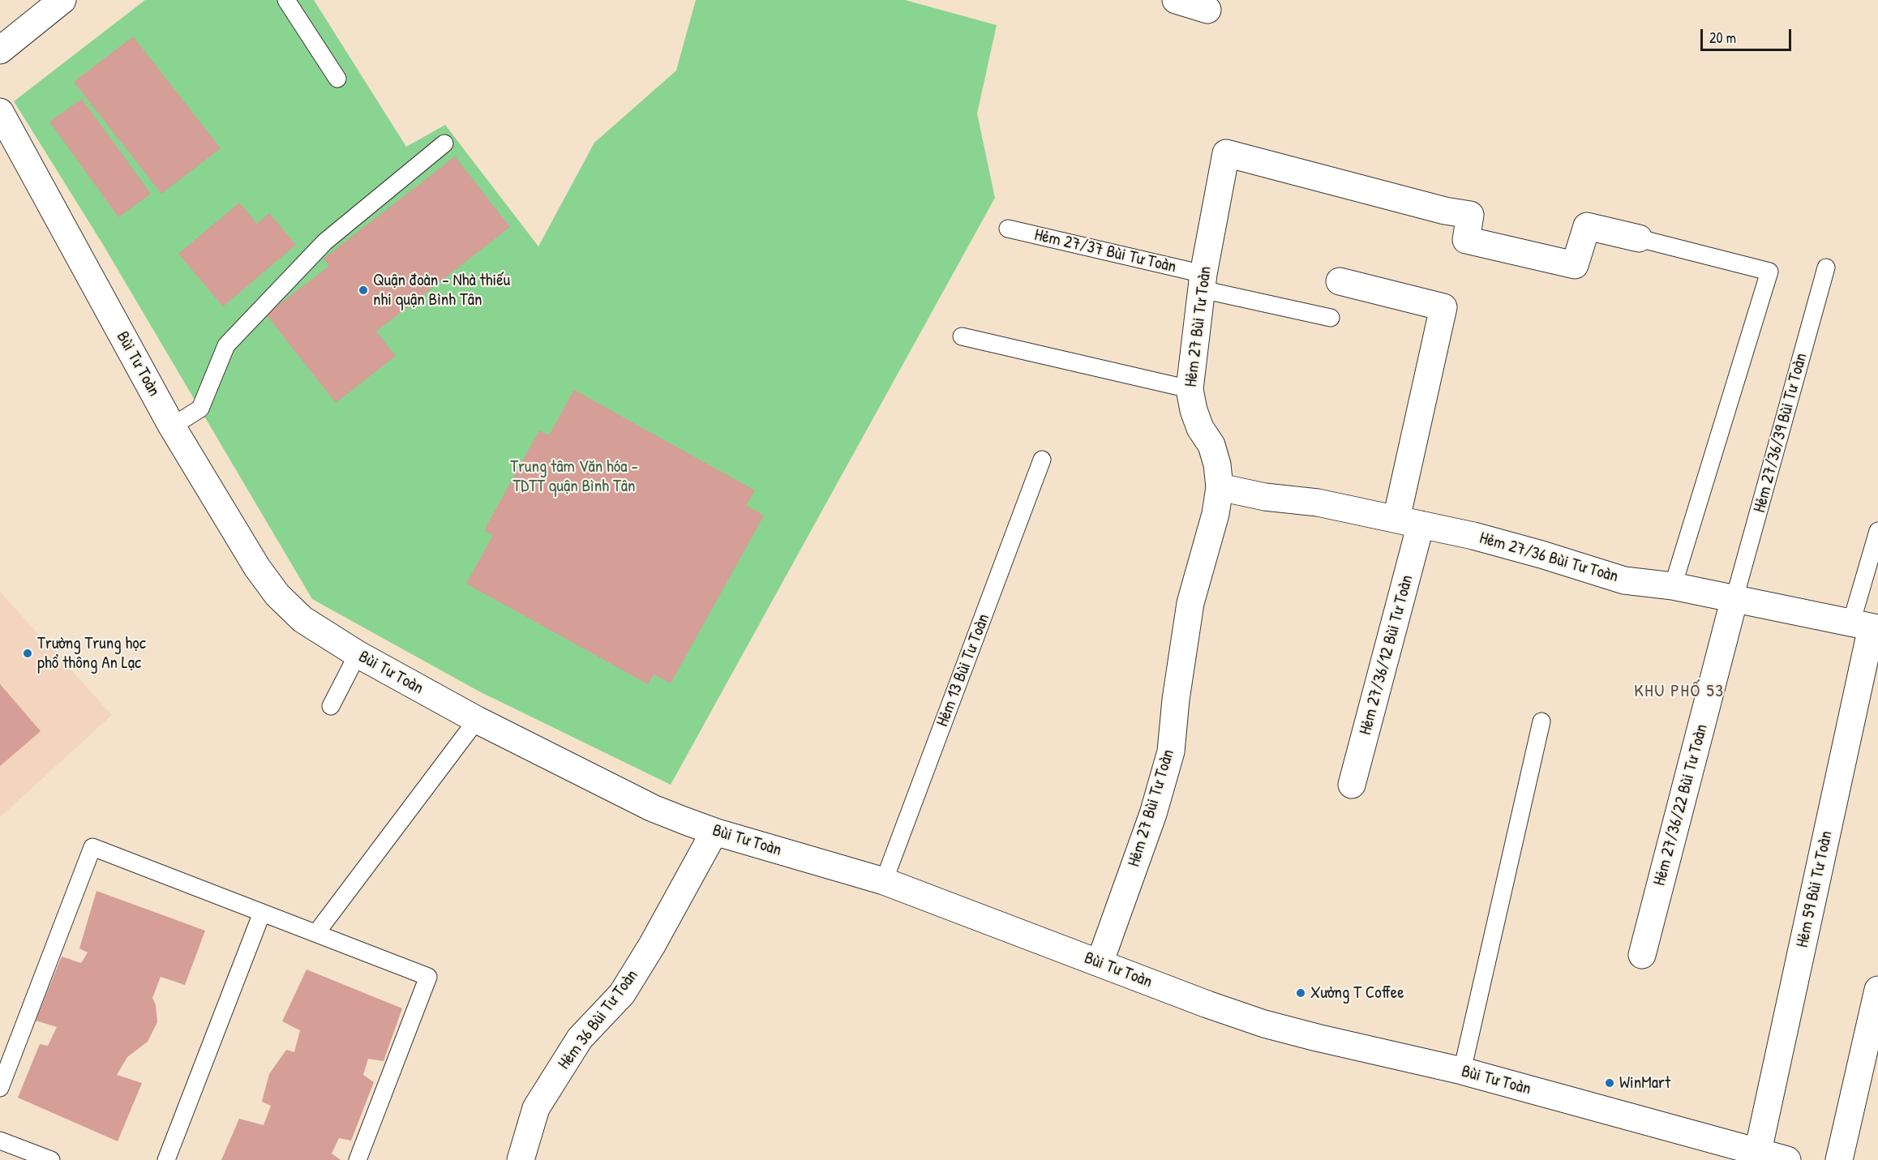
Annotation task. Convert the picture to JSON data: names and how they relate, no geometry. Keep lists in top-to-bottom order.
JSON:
{
  "streets": {
    "street": [
      "Hẻm 27 Bùi Tư Toàn",
      "Bùi Tư Toàn",
      "Hẻm 27/36 Bùi Tư Toàn",
      "Hẻm 27/36/12 Bùi Tư Toàn",
      "Hẻm 27/36/22 Bùi Tư Toàn",
      "Hẻm 59 Bùi Tư Toàn",
      "Hẻm 36 Bùi Tư Toàn"
    ],
    "lane": ["Hẻm 27/37 Bùi Tư Toàn", "Hẻm 27/36/39 Bùi Tư Toàn", "Hẻm 13 Bùi Tư Toàn"]
  },
  "crossings": [
    ["Hẻm 27/37 Bùi Tư Toàn", "Hẻm 27 Bùi Tư Toàn"],
    ["Hẻm 27 Bùi Tư Toàn", "Bùi Tư Toàn"],
    ["Hẻm 27 Bùi Tư Toàn", "Hẻm 27/36 Bùi Tư Toàn"],
    ["Bùi Tư Toàn", "Hẻm 13 Bùi Tư Toàn"],
    ["Bùi Tư Toàn", "Hẻm 59 Bùi Tư Toàn"],
    ["Bùi Tư Toàn", "Hẻm 36 Bùi Tư Toàn"],
    ["Hẻm 27/36/39 Bùi Tư Toàn", "Hẻm 27/36 Bùi Tư Toàn"],
    ["Hẻm 27/36/39 Bùi Tư Toàn", "Hẻm 27/36/22 Bùi Tư Toàn"],
    ["Hẻm 27/36 Bùi Tư Toàn", "Hẻm 27/36/12 Bùi Tư Toàn"],
    ["Hẻm 27/36 Bùi Tư Toàn", "Hẻm 27/36/22 Bùi Tư Toàn"],
    ["Hẻm 27/36 Bùi Tư Toàn", "Hẻm 59 Bùi Tư Toàn"]
  ],
  "districts": ["KHU PHỐ 53"],
  "parks": ["Trung tâm Văn hóa - TDTT quận Bình Tân"],
  "places": [
    "Quận đoàn - Nhà thiếu nhi quận Bình Tân",
    "Trường Trung học phổ thông An Lạc",
    "Xưởng T Coffee",
    "WinMart"
  ],
  "scale_bar": "20 m"
}
